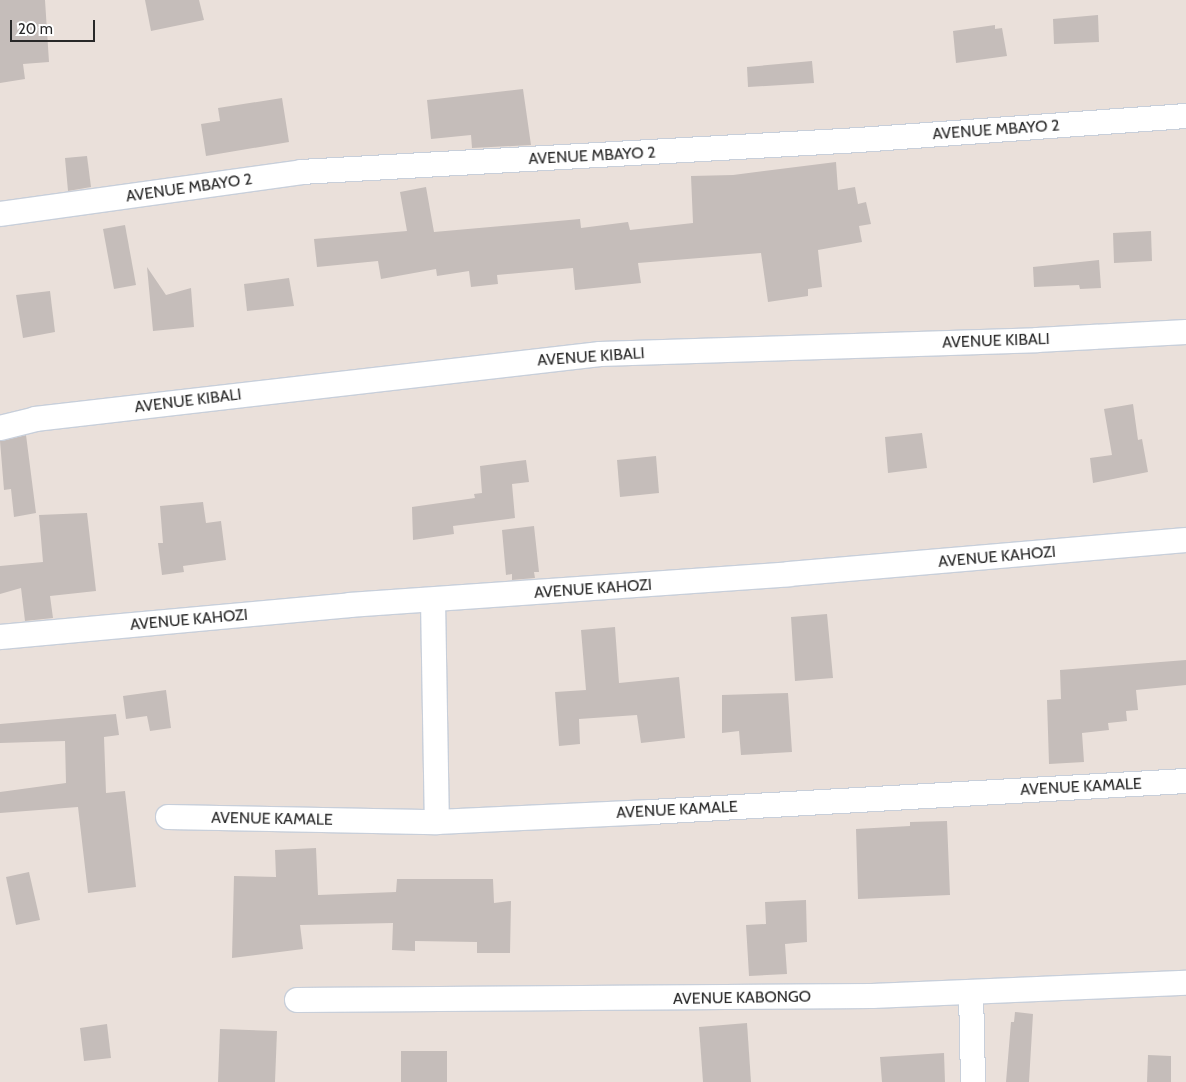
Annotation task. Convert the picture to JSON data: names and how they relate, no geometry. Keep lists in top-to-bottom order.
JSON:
{
  "streets": {
    "street": [
      "AVENUE MBAYO 2",
      "AVENUE KIBALI",
      "AVENUE KAHOZI",
      "AVENUE KAMALE",
      "AVENUE KABONGO"
    ]
  },
  "scale_bar": "20 m"
}
